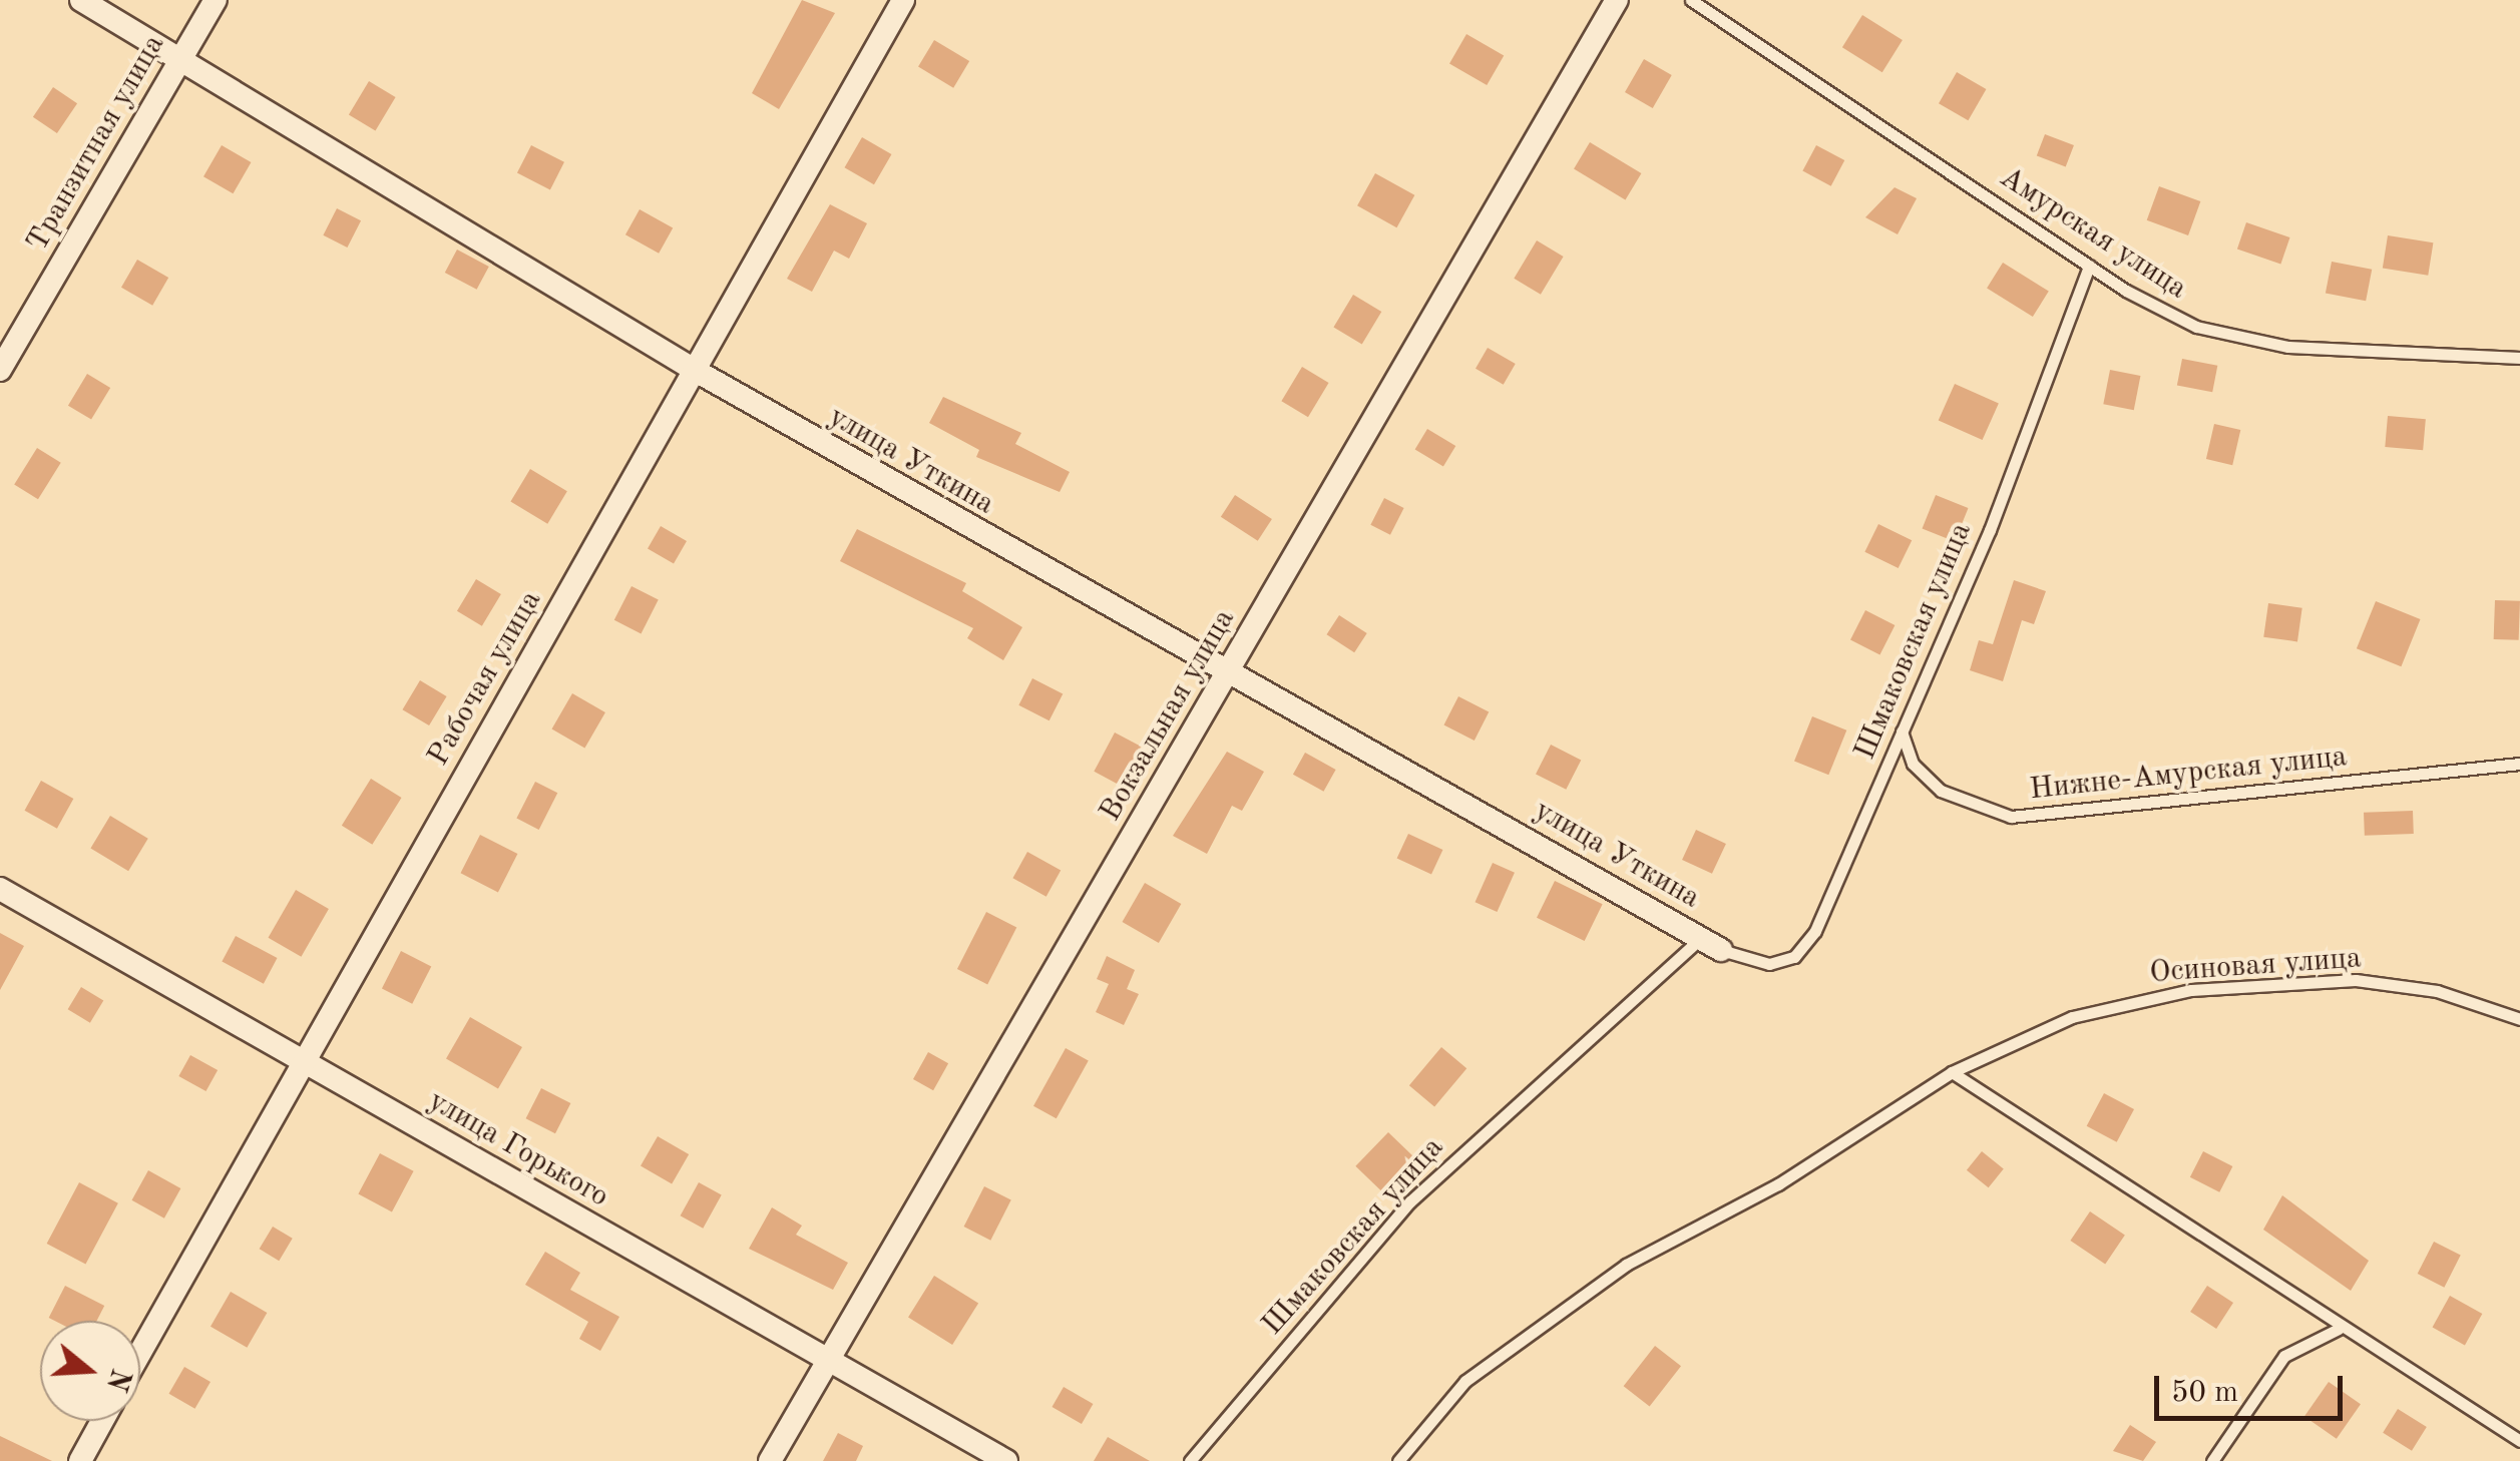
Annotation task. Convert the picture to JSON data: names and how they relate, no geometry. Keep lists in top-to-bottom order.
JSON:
{
  "streets": {
    "street": [
      "Транзитная улица",
      "улица Уткина",
      "Рабочая улица",
      "Вокзальная улица",
      "улица Горького"
    ],
    "lane": [
      "Амурская улица",
      "Шмаковская улица",
      "Нижне-Амурская улица",
      "Осиновая улица"
    ]
  },
  "crossings": [
    ["Транзитная улица", "улица Уткина"],
    ["Амурская улица", "Шмаковская улица"],
    ["улица Уткина", "Шмаковская улица"],
    ["улица Уткина", "Рабочая улица"],
    ["улица Уткина", "Вокзальная улица"],
    ["Шмаковская улица", "Нижне-Амурская улица"],
    ["Рабочая улица", "улица Горького"],
    ["Вокзальная улица", "улица Горького"]
  ],
  "scale_bar": "50 m",
  "north": "right"
}
